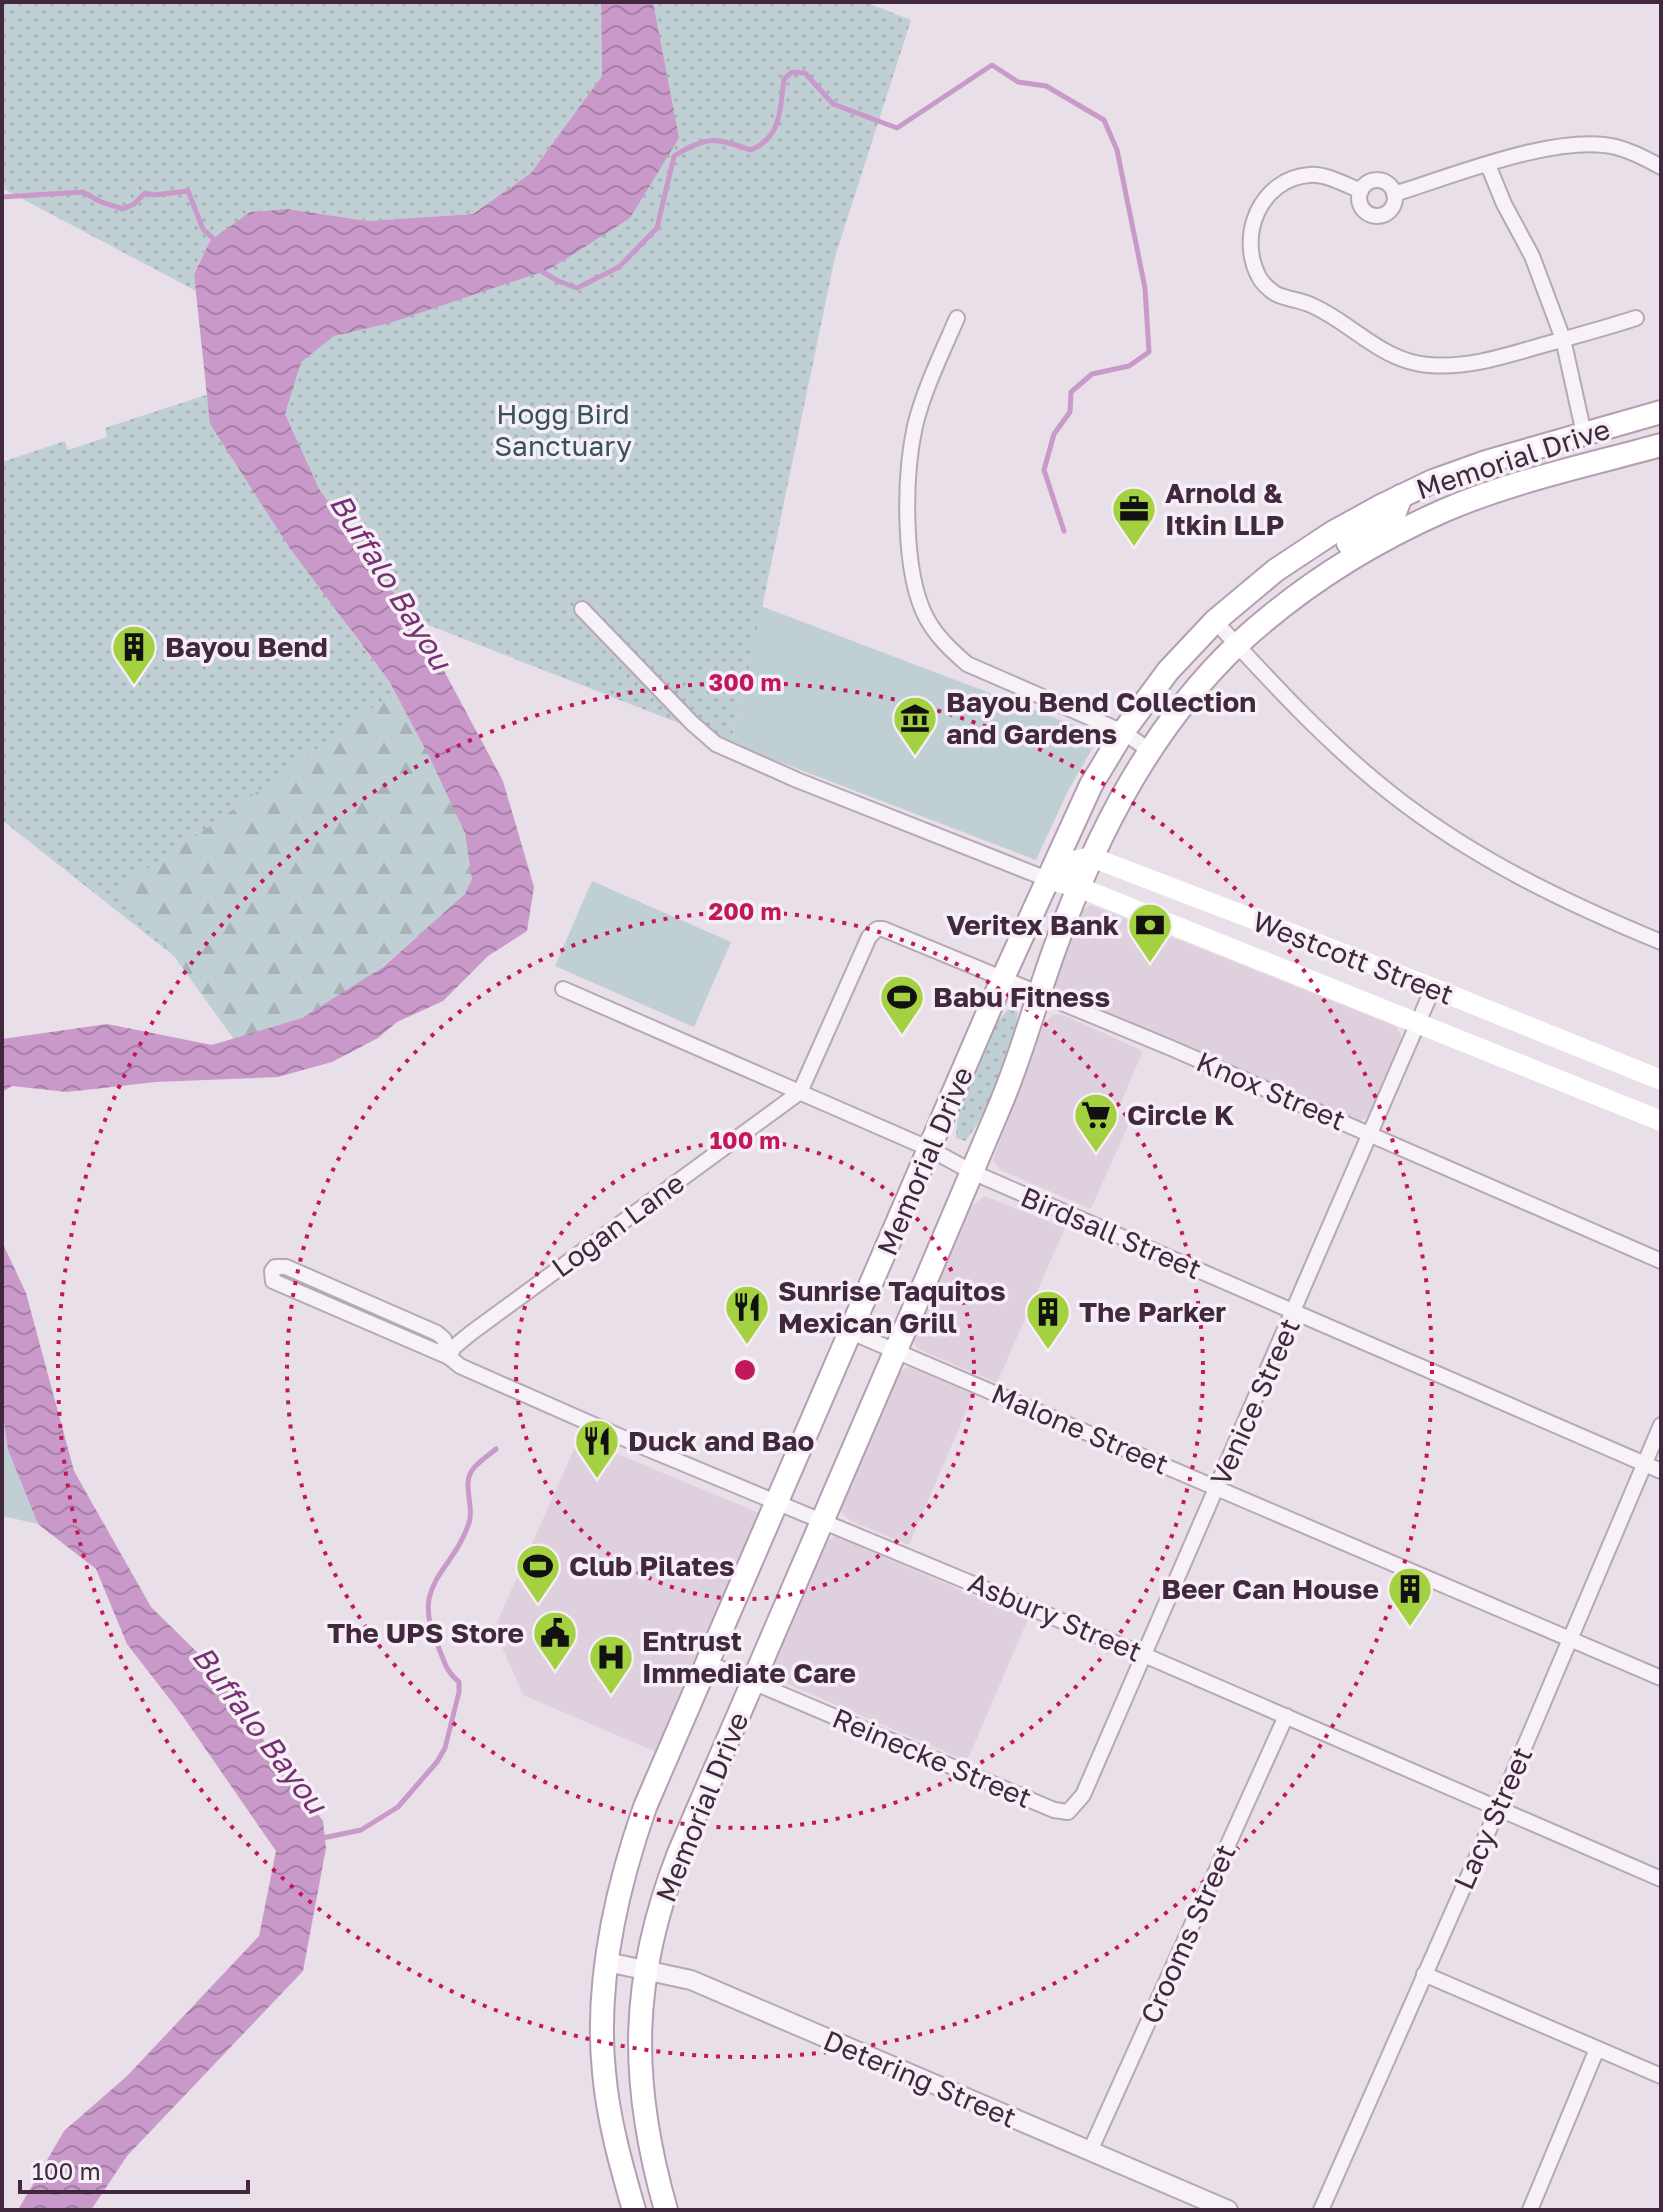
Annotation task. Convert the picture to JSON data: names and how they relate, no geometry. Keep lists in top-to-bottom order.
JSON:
{
  "streets": {
    "main road": ["Memorial Drive", "Westcott Street"],
    "street": [
      "Knox Street",
      "Logan Lane",
      "Birdsall Street",
      "Venice Street",
      "Malone Street",
      "Asbury Street",
      "Reinecke Street",
      "Lacy Street",
      "Crooms Street",
      "Detering Street"
    ]
  },
  "crossings": [
    ["Memorial Drive", "Westcott Street"],
    ["Memorial Drive", "Knox Street"],
    ["Memorial Drive", "Birdsall Street"],
    ["Memorial Drive", "Malone Street"],
    ["Memorial Drive", "Asbury Street"],
    ["Memorial Drive", "Reinecke Street"],
    ["Memorial Drive", "Detering Street"],
    ["Westcott Street", "Venice Street"],
    ["Knox Street", "Logan Lane"],
    ["Knox Street", "Venice Street"],
    ["Logan Lane", "Birdsall Street"],
    ["Logan Lane", "Asbury Street"],
    ["Birdsall Street", "Venice Street"],
    ["Birdsall Street", "Lacy Street"],
    ["Venice Street", "Malone Street"],
    ["Venice Street", "Asbury Street"],
    ["Venice Street", "Reinecke Street"],
    ["Malone Street", "Lacy Street"],
    ["Asbury Street", "Lacy Street"],
    ["Asbury Street", "Crooms Street"],
    ["Crooms Street", "Detering Street"]
  ],
  "water": ["Buffalo Bayou"],
  "parks": ["Hogg Bird Sanctuary"],
  "places": {
    "office": ["Arnold & Itkin LLP"],
    "building": ["Bayou Bend", "The Parker", "Beer Can House"],
    "museum": ["Bayou Bend Collection and Gardens"],
    "bank": ["Veritex Bank"],
    "sports": ["Babu Fitness", "Club Pilates"],
    "supermarket": ["Circle K"],
    "restaurant": ["Sunrise Taquitos Mexican Grill", "Duck and Bao"],
    "public building": ["The UPS Store"],
    "hospital": ["Entrust Immediate Care"]
  },
  "scale_bar": "100 m",
  "rings": ["300 m", "200 m", "100 m"]
}
